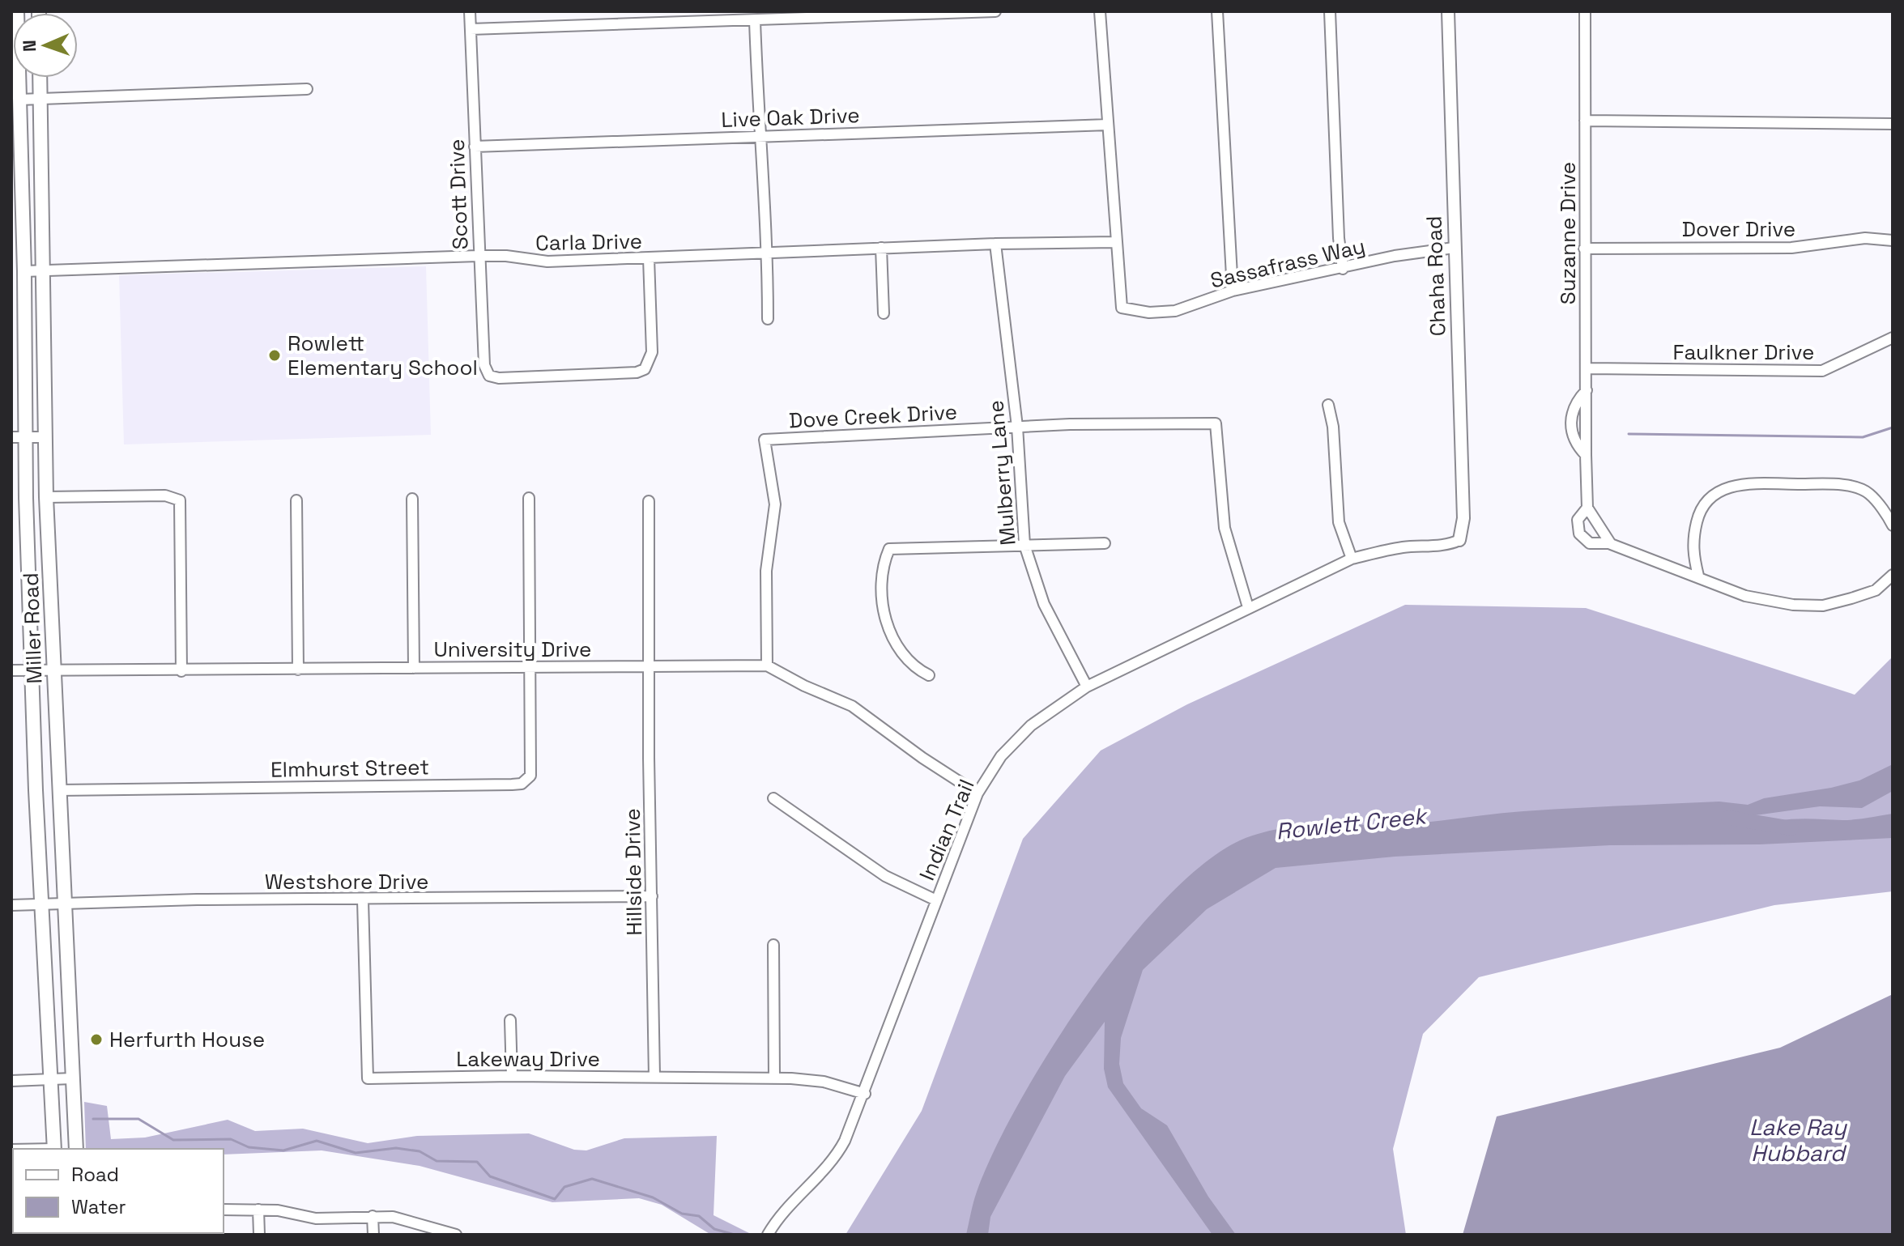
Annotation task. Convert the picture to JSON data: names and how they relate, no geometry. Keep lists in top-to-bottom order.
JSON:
{
  "streets": {
    "main road": ["Miller Road"],
    "street": [
      "Live Oak Drive",
      "Scott Drive",
      "Dover Drive",
      "Suzanne Drive",
      "Carla Drive",
      "Sassafrass Way",
      "Chaha Road",
      "Faulkner Drive",
      "Dove Creek Drive",
      "Mulberry Lane",
      "University Drive",
      "Elmhurst Street",
      "Indian Trail",
      "Hillside Drive",
      "Westshore Drive",
      "Lakeway Drive"
    ]
  },
  "crossings": [
    ["Live Oak Drive", "Scott Drive"],
    ["Scott Drive", "Carla Drive"],
    ["Dover Drive", "Suzanne Drive"],
    ["Suzanne Drive", "Faulkner Drive"],
    ["Carla Drive", "Sassafrass Way"],
    ["Carla Drive", "Mulberry Lane"],
    ["Carla Drive", "Miller Road"],
    ["Sassafrass Way", "Chaha Road"],
    ["Chaha Road", "Indian Trail"],
    ["Dove Creek Drive", "Mulberry Lane"],
    ["Dove Creek Drive", "University Drive"],
    ["Dove Creek Drive", "Indian Trail"],
    ["Mulberry Lane", "Indian Trail"],
    ["Miller Road", "University Drive"],
    ["Miller Road", "Elmhurst Street"],
    ["Miller Road", "Westshore Drive"],
    ["University Drive", "Elmhurst Street"],
    ["University Drive", "Indian Trail"],
    ["University Drive", "Hillside Drive"],
    ["Indian Trail", "Lakeway Drive"],
    ["Hillside Drive", "Westshore Drive"],
    ["Hillside Drive", "Lakeway Drive"],
    ["Westshore Drive", "Lakeway Drive"]
  ],
  "water": ["Rowlett Creek", "Lake Ray Hubbard"],
  "places": ["Rowlett Elementary School", "Herfurth House"],
  "legend": ["Road", "Water"],
  "north": "left"
}
